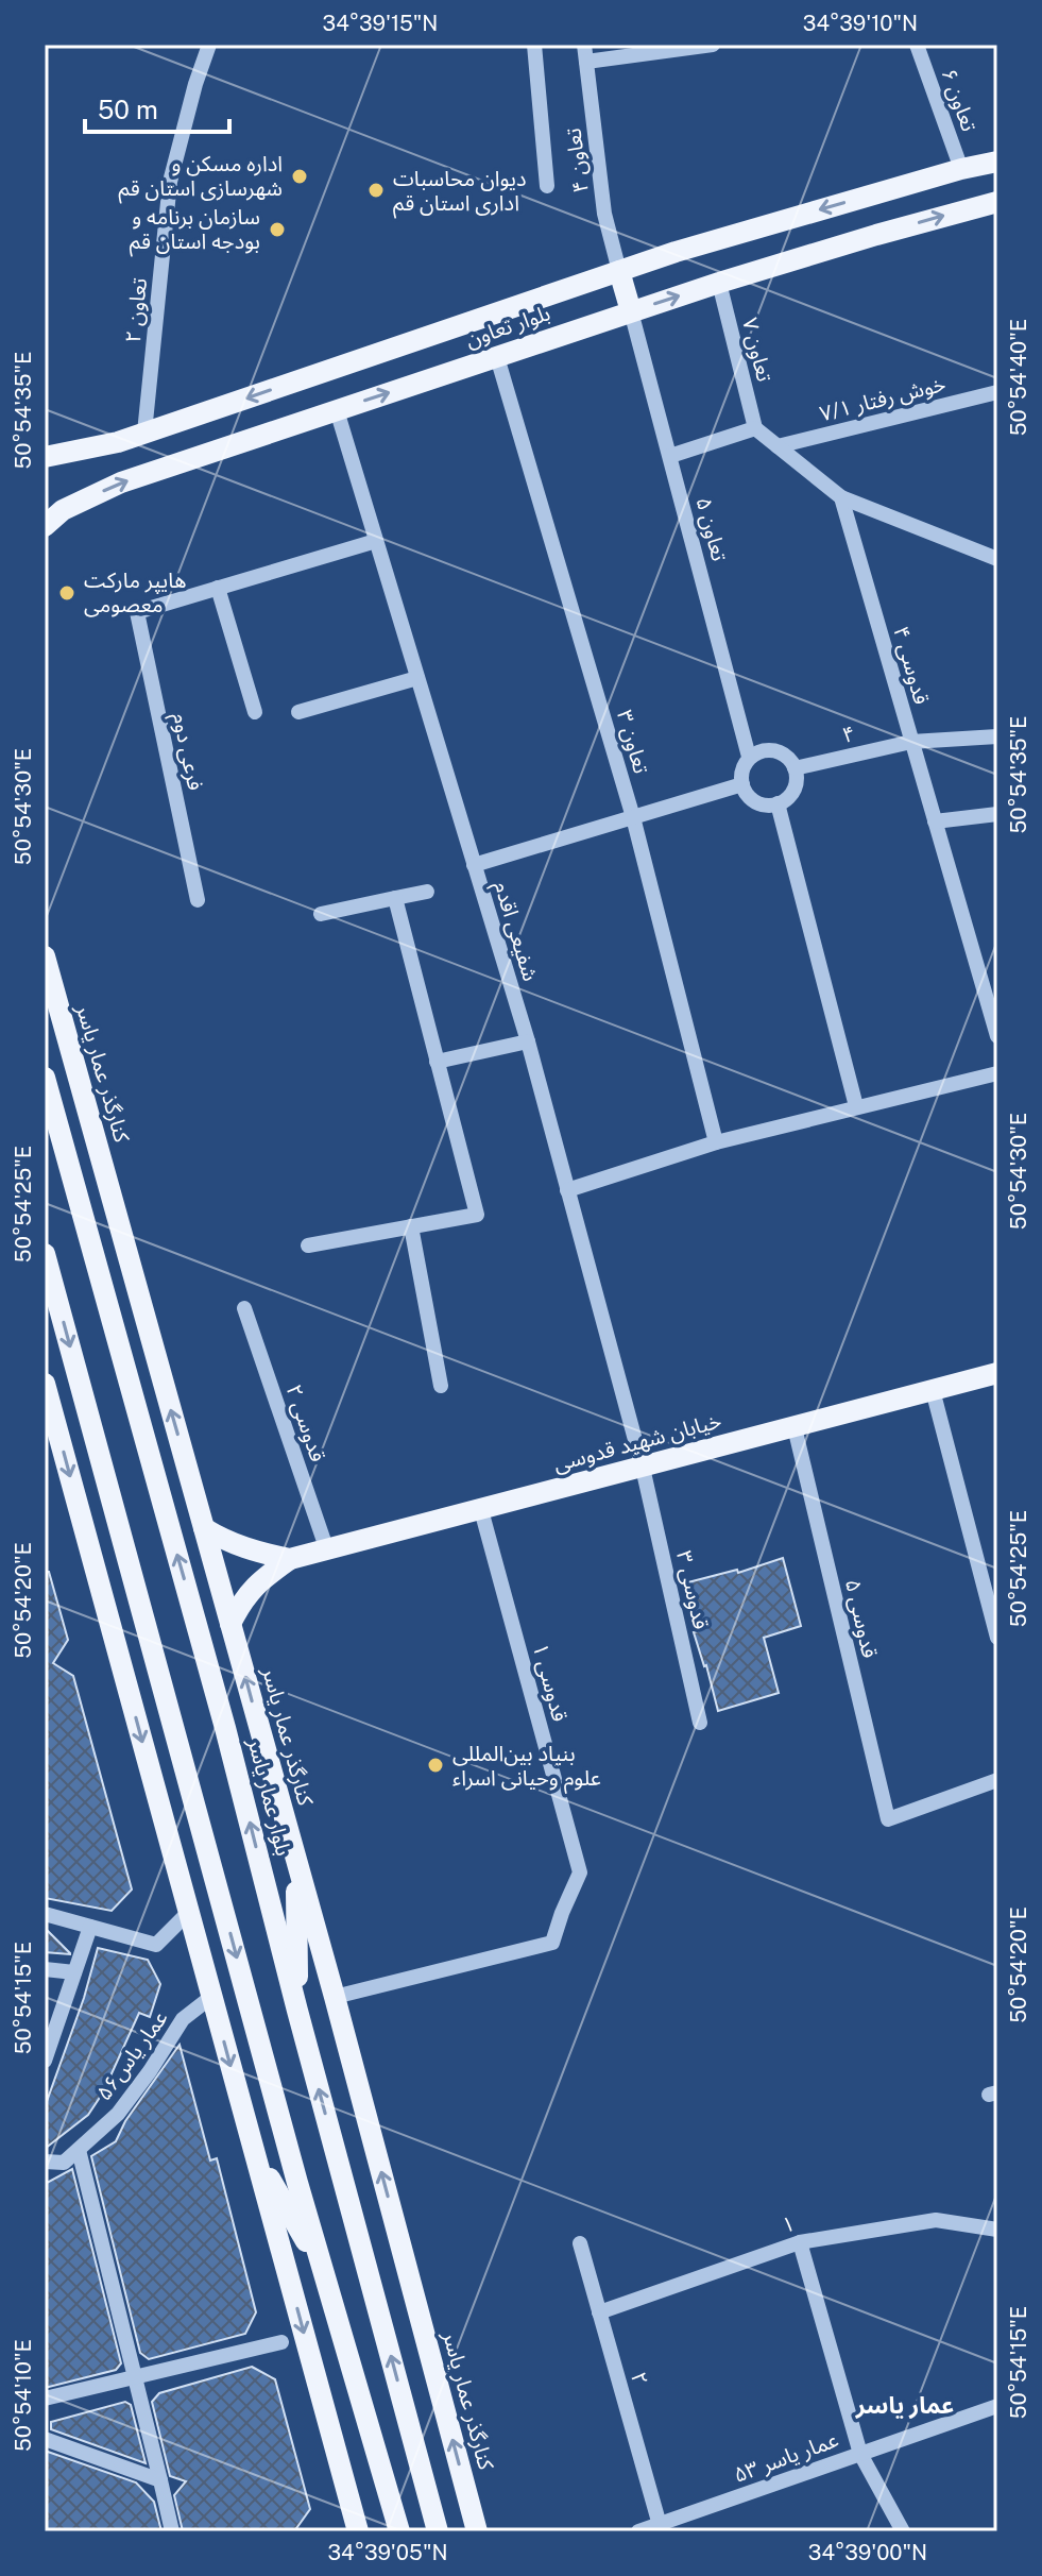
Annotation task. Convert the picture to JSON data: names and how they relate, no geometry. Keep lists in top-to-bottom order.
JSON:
{
  "streets": {
    "main road": [
      "بلوار تعاون",
      "کنارگذر عمار یاسر",
      "خیابان شهید قدوسی",
      "بلوار عمار یاسر"
    ],
    "street": [
      "تعاون ۶",
      "تعاون ۴",
      "تعاون ۲",
      "تعاون ۷",
      "خوش رفتار ۷/۱",
      "تعاون ۵",
      "قدوسی ۴",
      "۴",
      "تعاون ۳",
      "فرعی دوم",
      "شفیعی اقدم",
      "قدوسی ۲",
      "قدوسی ۳",
      "قدوسی ۵",
      "قدوسی ۱",
      "عمار یاس۵۶",
      "۱",
      "۲",
      "عمار یاسر ۵۳"
    ]
  },
  "crossings": [
    ["تعاون ۶", "بلوار تعاون"],
    ["تعاون ۴", "بلوار تعاون"],
    ["تعاون ۲", "بلوار تعاون"],
    ["بلوار تعاون", "تعاون ۷"],
    ["بلوار تعاون", "تعاون ۵"],
    ["بلوار تعاون", "تعاون ۳"],
    ["بلوار تعاون", "شفیعی اقدم"],
    ["تعاون ۵", "۴"],
    ["قدوسی ۴", "۴"],
    ["شفیعی اقدم", "خیابان شهید قدوسی"],
    ["شفیعی اقدم", "قدوسی ۳"],
    ["کنارگذر عمار یاسر", "قدوسی ۱"],
    ["قدوسی ۲", "خیابان شهید قدوسی"],
    ["خیابان شهید قدوسی", "قدوسی ۳"],
    ["خیابان شهید قدوسی", "قدوسی ۵"],
    ["خیابان شهید قدوسی", "قدوسی ۱"],
    ["۱", "۲"],
    ["۲", "عمار یاسر ۵۳"]
  ],
  "districts": ["عمار یاسر"],
  "places": [
    "اداره مسکن و شهرسازی استان قم",
    "دیوان محاسبات اداری استان قم",
    "سازمان برنامه و بودجه استان قم",
    "هایپر مارکت معصومی",
    "بنیاد بین‌المللی علوم وحیانی اسراء"
  ],
  "scale_bar": "50 m",
  "coordinates": [
    "34°39'15\"N",
    "34°39'10\"N",
    "50°54'40\"E",
    "50°54'35\"E",
    "50°54'30\"E",
    "50°54'25\"E",
    "50°54'20\"E",
    "50°54'15\"E",
    "50°54'10\"E",
    "34°39'05\"N",
    "34°39'00\"N"
  ]
}
